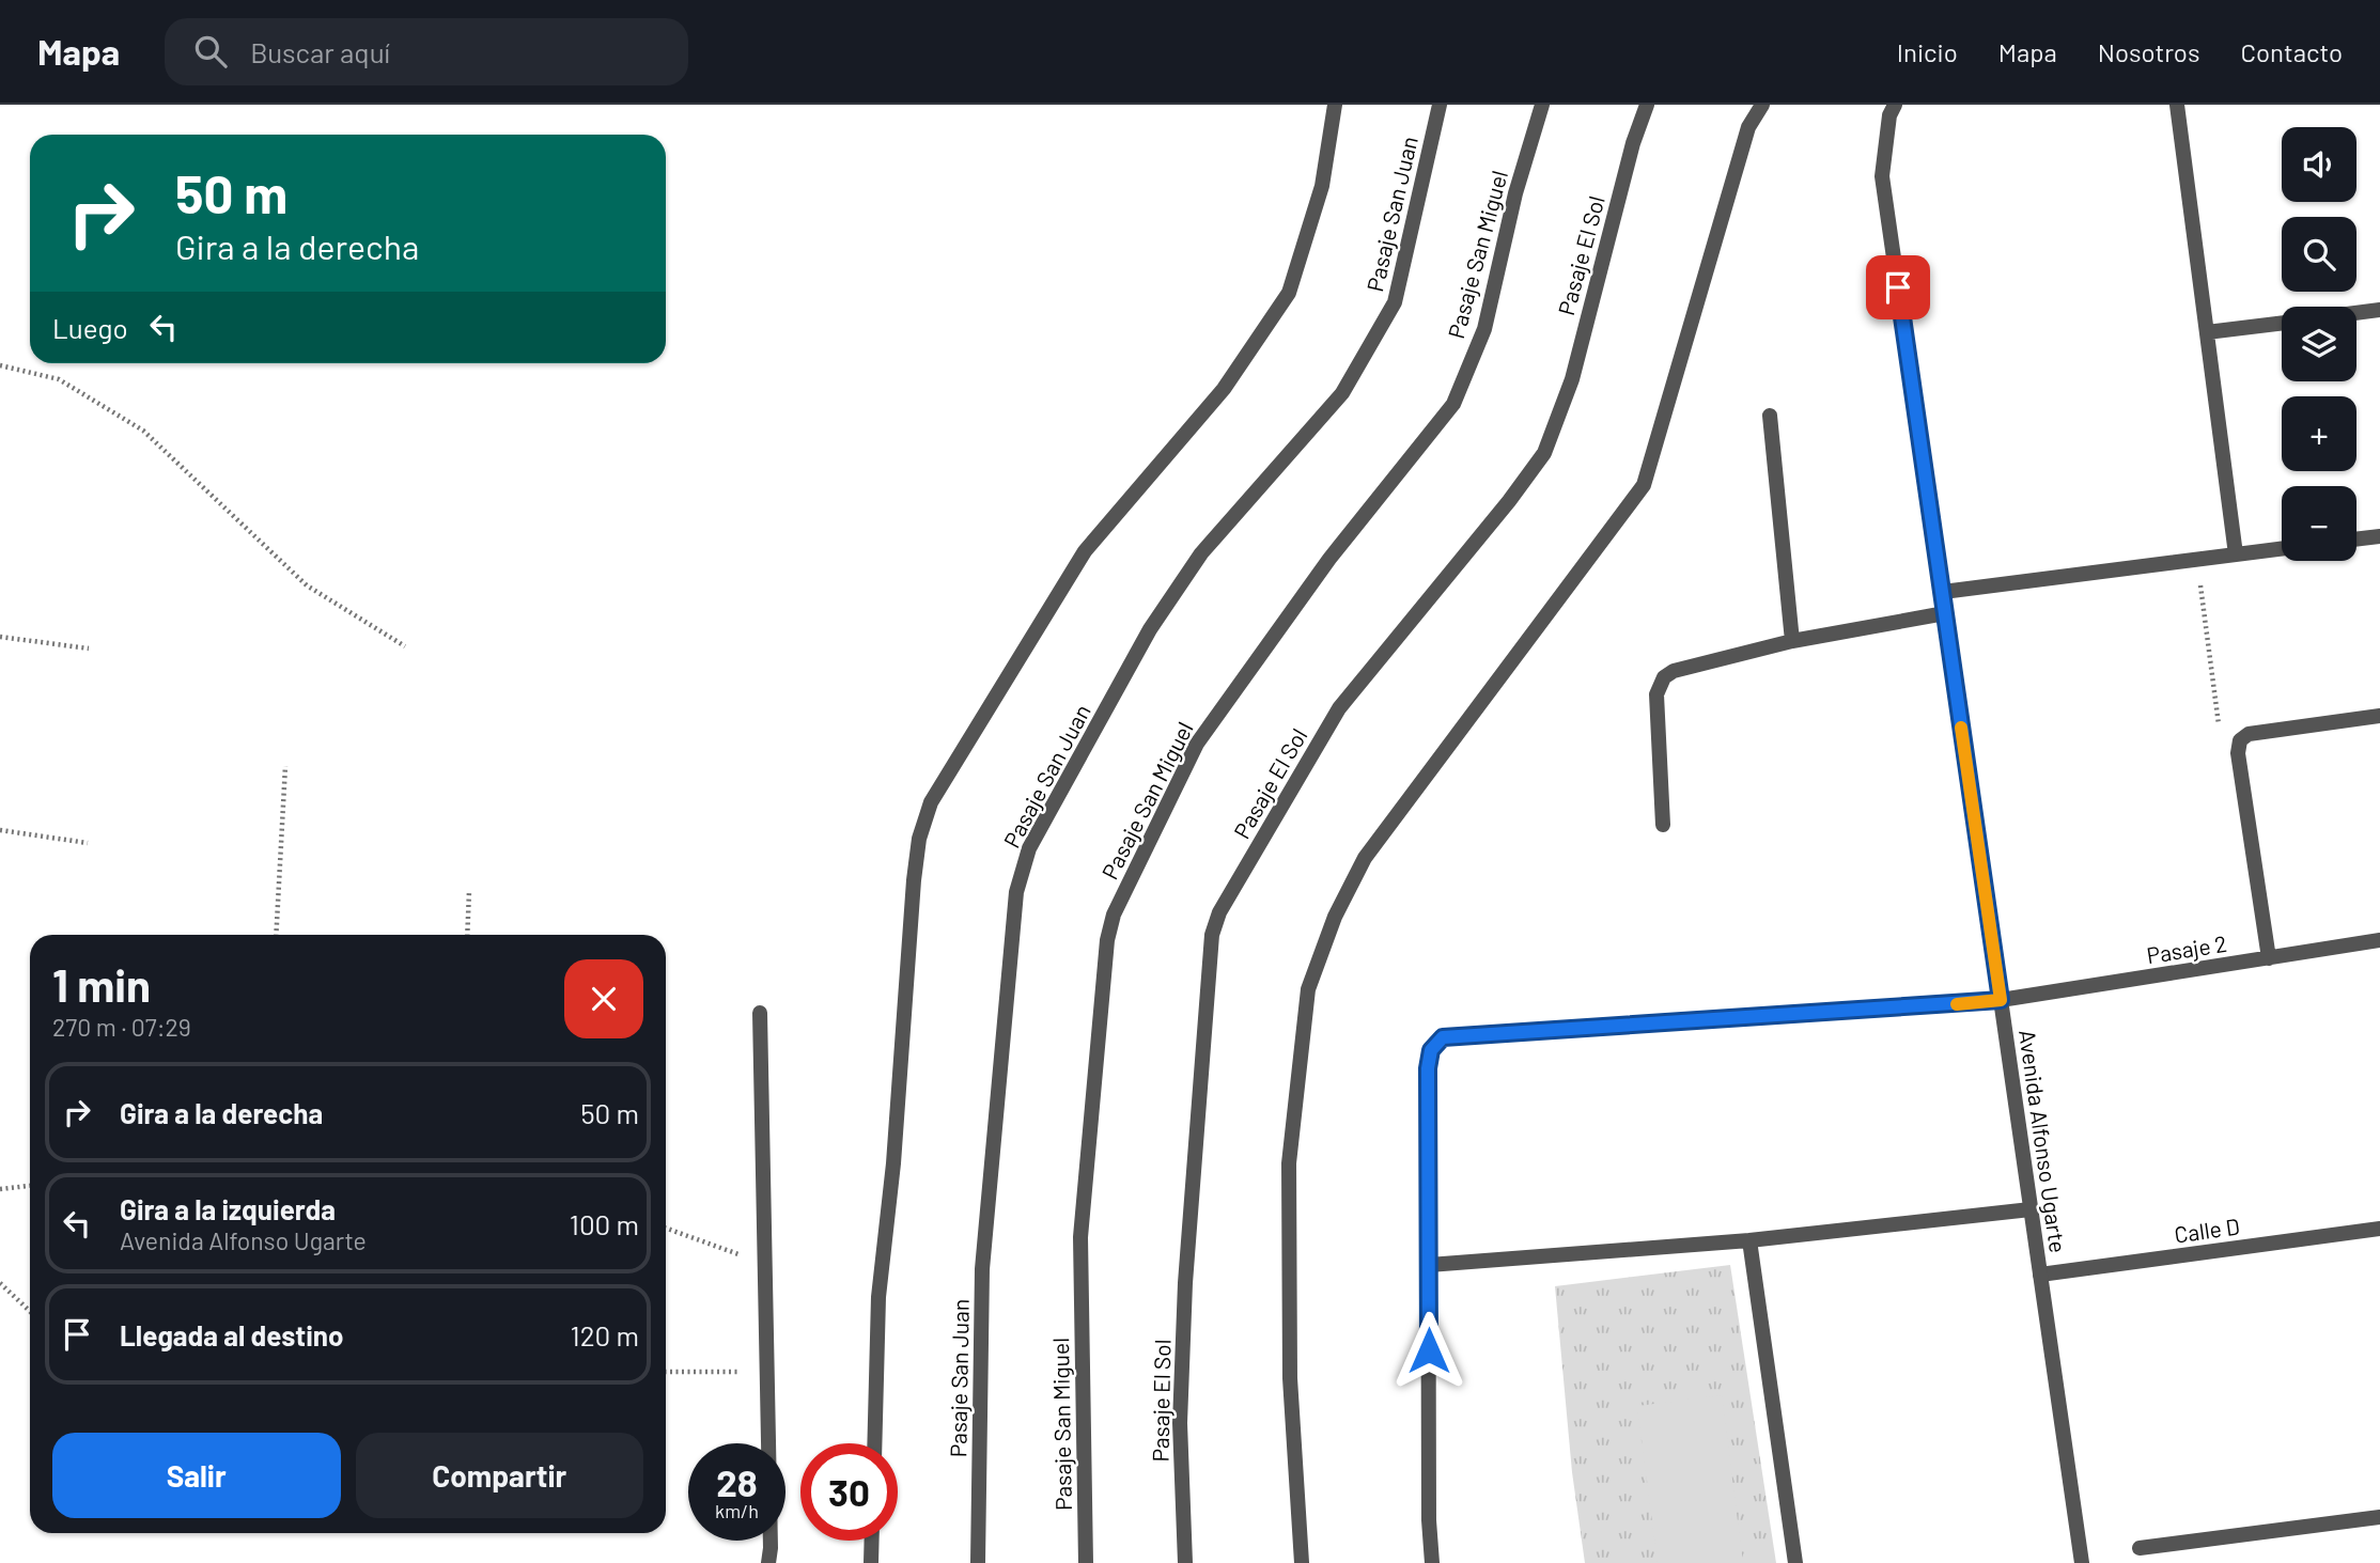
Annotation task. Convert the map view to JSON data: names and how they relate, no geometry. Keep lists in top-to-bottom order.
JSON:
{
  "streets": {
    "street": [
      "Pasaje San Juan",
      "Pasaje San Miguel",
      "Pasaje El Sol",
      "Pasaje 2",
      "Avenida Alfonso Ugarte",
      "Calle D"
    ]
  },
  "crossings": [
    ["Pasaje 2", "Avenida Alfonso Ugarte"],
    ["Avenida Alfonso Ugarte", "Calle D"]
  ],
  "page": {
    "header": "Mapa",
    "search": "Buscar aquí",
    "nav": [
      "Inicio",
      "Mapa",
      "Nosotros",
      "Contacto"
    ],
    "map_buttons": ["+", "−"],
    "turn": ["50 m", "Gira a la derecha"],
    "then": "Luego",
    "heading": ["1 min", "270 m · 07:29"],
    "list": [
      {
        "name": "Gira a la derecha",
        "value": "50 m"
      },
      {
        "name": "Gira a la izquierda",
        "note": "Avenida Alfonso Ugarte",
        "value": "100 m"
      },
      {
        "name": "Llegada al destino",
        "value": "120 m"
      }
    ],
    "buttons": ["Salir", "Compartir"],
    "speed": "28 km/h",
    "limit": "30"
  }
}
